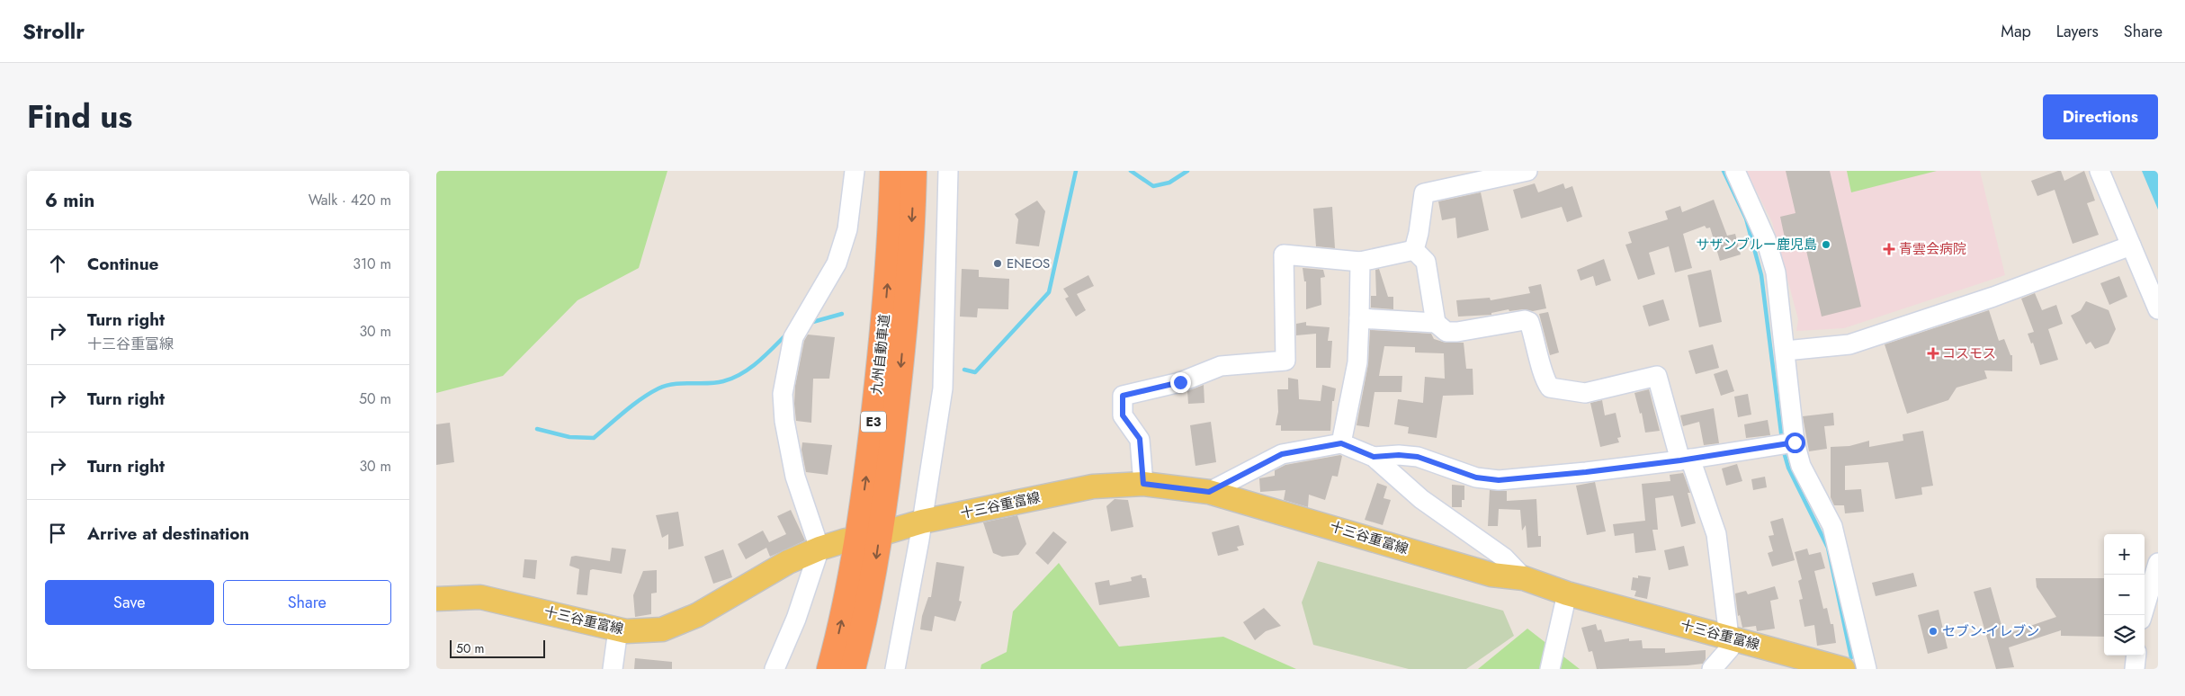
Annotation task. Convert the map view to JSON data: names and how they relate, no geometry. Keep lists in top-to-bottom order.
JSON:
{
  "streets": {
    "highway": ["九州自動車道", "E3"],
    "main road": ["十三谷重富線"]
  },
  "places": {
    "other": ["サザンブルー鹿児島", "ENEOS", "セブン-イレブン"],
    "health": ["青雲会病院", "コスモス"]
  },
  "scale_bar": "50 m",
  "page": {
    "header": "Strollr",
    "nav": ["Map", "Layers", "Share"],
    "title": "Find us",
    "buttons": [
      "Directions",
      ["Save", "Share"]
    ],
    "heading": ["6 min", "Walk · 420 m"],
    "list": [
      ["Continue", "310 m"],
      ["Turn right", "十三谷重富線", "30 m"],
      ["Turn right", "50 m"],
      ["Turn right", "30 m"],
      "Arrive at destination"
    ],
    "map_buttons": ["+", "−"],
    "scale": "50 m"
  }
}
